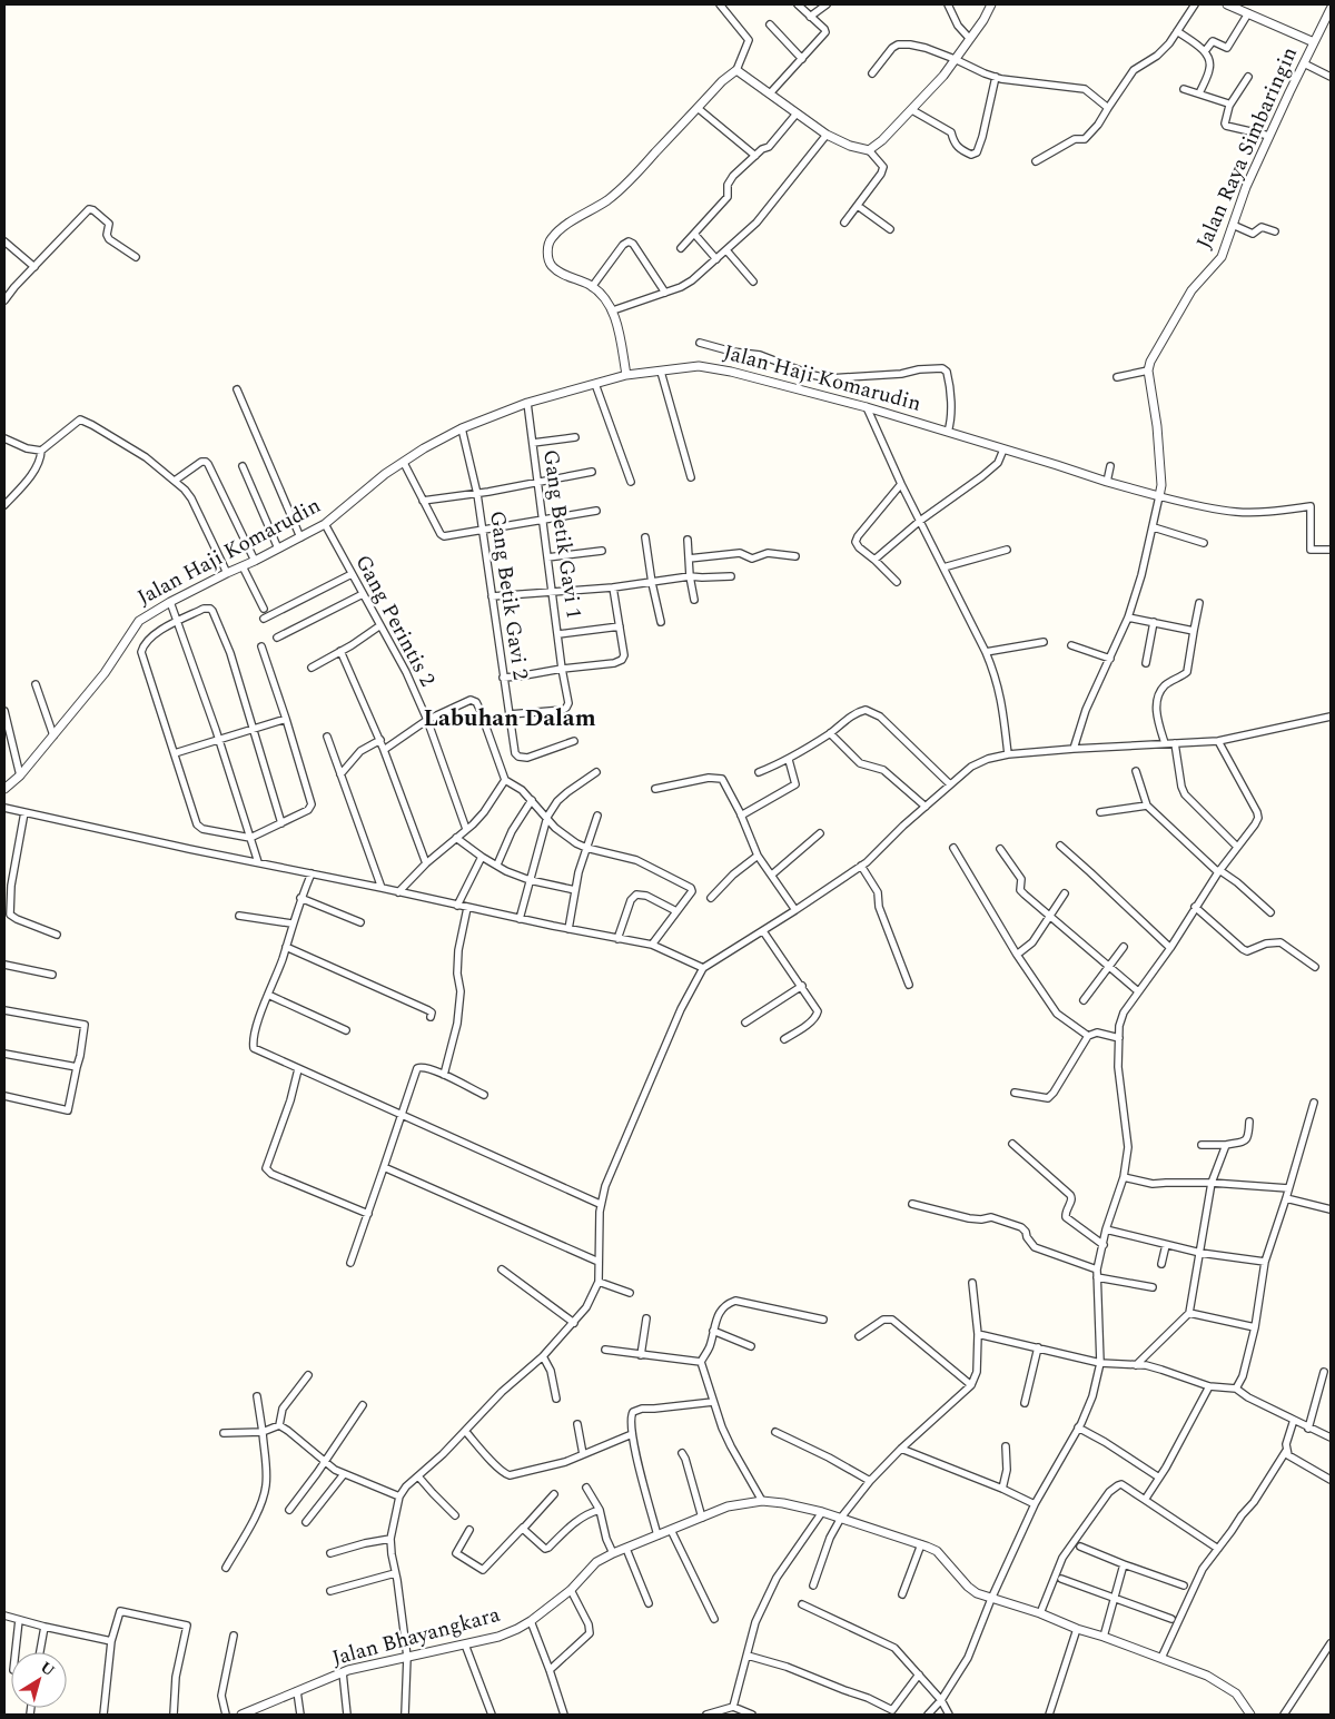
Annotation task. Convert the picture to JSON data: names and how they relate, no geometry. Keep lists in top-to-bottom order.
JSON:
{
  "streets": {
    "street": [
      "Jalan Raya Simbaringin",
      "Jalan Haji Komarudin",
      "Gang Betik Gavi 1",
      "Gang Betik Gavi 2",
      "Gang Perintis 2",
      "Jalan Bhayangkara"
    ]
  },
  "crossings": [
    ["Jalan Haji Komarudin", "Gang Betik Gavi 1"],
    ["Jalan Haji Komarudin", "Gang Betik Gavi 2"],
    ["Jalan Haji Komarudin", "Gang Perintis 2"],
    ["Gang Betik Gavi 1", "Gang Betik Gavi 2"]
  ],
  "districts": ["Labuhan Dalam"],
  "north": "top right"
}
